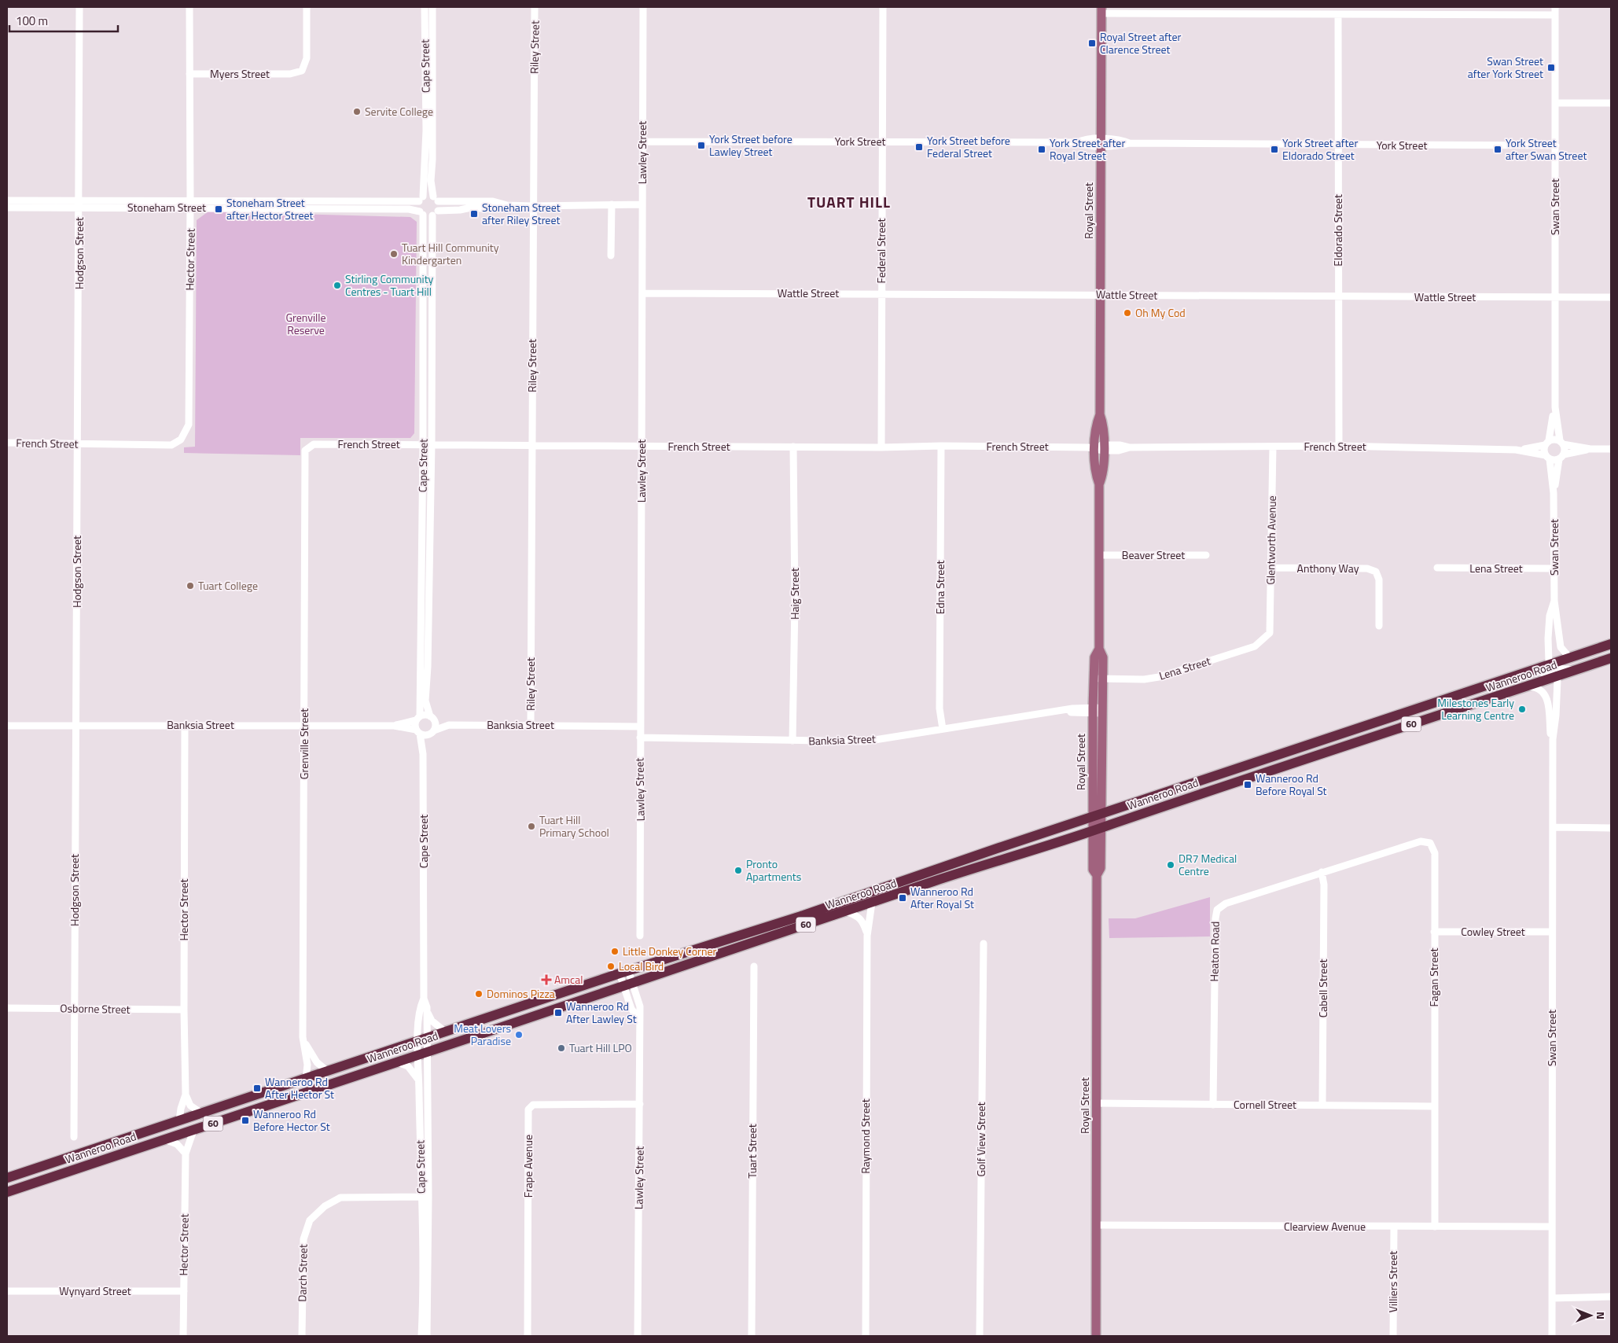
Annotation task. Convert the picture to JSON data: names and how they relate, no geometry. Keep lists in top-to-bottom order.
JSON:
{
  "streets": {
    "highway": ["Wanneroo Road", "60"],
    "main road": ["Royal Street"],
    "street": [
      "Riley Street",
      "Cape Street",
      "Myers Street",
      "York Street",
      "Lawley Street",
      "Swan Street",
      "Stoneham Street",
      "Eldorado Street",
      "Federal Street",
      "Hodgson Street",
      "Hector Street",
      "Wattle Street",
      "French Street",
      "Glentworth Avenue",
      "Beaver Street",
      "Anthony Way",
      "Lena Street",
      "Edna Street",
      "Haig Street",
      "Banksia Street",
      "Grenville Street",
      "Cowley Street",
      "Heaton Road",
      "Fagan Street",
      "Cabell Street",
      "Osborne Street",
      "Cornell Street",
      "Raymond Street",
      "Golf View Street",
      "Tuart Street",
      "Frape Avenue",
      "Clearview Avenue",
      "Darch Street",
      "Villiers Street",
      "Wynyard Street"
    ]
  },
  "crossings": [
    ["Riley Street", "French Street"],
    ["Riley Street", "Banksia Street"],
    ["Cape Street", "Stoneham Street"],
    ["Cape Street", "French Street"],
    ["Cape Street", "Wanneroo Road"],
    ["Cape Street", "Banksia Street"],
    ["Cape Street", "Darch Street"],
    ["Myers Street", "Hector Street"],
    ["York Street", "Lawley Street"],
    ["York Street", "Swan Street"],
    ["York Street", "Royal Street"],
    ["York Street", "Eldorado Street"],
    ["York Street", "Federal Street"],
    ["Lawley Street", "Wattle Street"],
    ["Lawley Street", "French Street"],
    ["Lawley Street", "Wanneroo Road"],
    ["Lawley Street", "Banksia Street"],
    ["Lawley Street", "Frape Avenue"],
    ["Swan Street", "Wattle Street"],
    ["Swan Street", "French Street"],
    ["Swan Street", "Lena Street"],
    ["Swan Street", "Wanneroo Road"],
    ["Swan Street", "Cowley Street"],
    ["Swan Street", "Clearview Avenue"],
    ["Stoneham Street", "Hodgson Street"],
    ["Stoneham Street", "Hector Street"],
    ["Royal Street", "Wattle Street"],
    ["Royal Street", "French Street"],
    ["Royal Street", "Beaver Street"],
    ["Royal Street", "Lena Street"],
    ["Royal Street", "Wanneroo Road"],
    ["Royal Street", "Banksia Street"],
    ["Royal Street", "Cornell Street"],
    ["Royal Street", "Clearview Avenue"],
    ["Eldorado Street", "Wattle Street"],
    ["Eldorado Street", "French Street"],
    ["Federal Street", "Wattle Street"],
    ["Federal Street", "French Street"],
    ["Hodgson Street", "French Street"],
    ["Hodgson Street", "Banksia Street"],
    ["Hodgson Street", "Osborne Street"],
    ["Hector Street", "French Street"],
    ["Hector Street", "Wanneroo Road"],
    ["Hector Street", "Banksia Street"],
    ["Hector Street", "Osborne Street"],
    ["Hector Street", "Wynyard Street"],
    ["French Street", "Glentworth Avenue"],
    ["French Street", "Edna Street"],
    ["French Street", "Haig Street"],
    ["French Street", "Grenville Street"],
    ["Glentworth Avenue", "Anthony Way"],
    ["Glentworth Avenue", "Lena Street"],
    ["Edna Street", "Banksia Street"],
    ["Haig Street", "Banksia Street"],
    ["Wanneroo Road", "Grenville Street"],
    ["Wanneroo Road", "Raymond Street"],
    ["Banksia Street", "Grenville Street"],
    ["Cowley Street", "Fagan Street"],
    ["Heaton Road", "Fagan Street"],
    ["Heaton Road", "Cabell Street"],
    ["Heaton Road", "Cornell Street"],
    ["Fagan Street", "Cabell Street"],
    ["Fagan Street", "Cornell Street"],
    ["Fagan Street", "Clearview Avenue"],
    ["Cabell Street", "Cornell Street"],
    ["Clearview Avenue", "Villiers Street"]
  ],
  "districts": ["TUART HILL"],
  "parks": ["Grenville Reserve"],
  "places": {
    "transit": [
      "Royal Street after Clarence Street",
      "Swan Street after York Street",
      "York Street before Lawley Street",
      "York Street before Federal Street",
      "York Street after Royal Street",
      "York Street after Eldorado Street",
      "York Street after Swan Street",
      "Stoneham Street after Hector Street",
      "Stoneham Street after Riley Street",
      "Wanneroo Rd Before Royal St",
      "Wanneroo Rd After Royal St",
      "Wanneroo Rd After Lawley St",
      "Wanneroo Rd After Hector St",
      "Wanneroo Rd Before Hector St"
    ],
    "other": [
      "Servite College",
      "Tuart Hill Community Kindergarten",
      "Stirling Community Centres - Tuart Hill",
      "Oh My Cod",
      "Tuart College",
      "Milestones Early Learning Centre",
      "Tuart Hill Primary School",
      "DR7 Medical Centre",
      "Pronto Apartments",
      "Little Donkey Corner",
      "Local Bird",
      "Dominos Pizza",
      "Meat Lovers Paradise",
      "Tuart Hill LPO"
    ],
    "health": ["Amcal"]
  },
  "scale_bar": "100 m",
  "north": "right"
}
